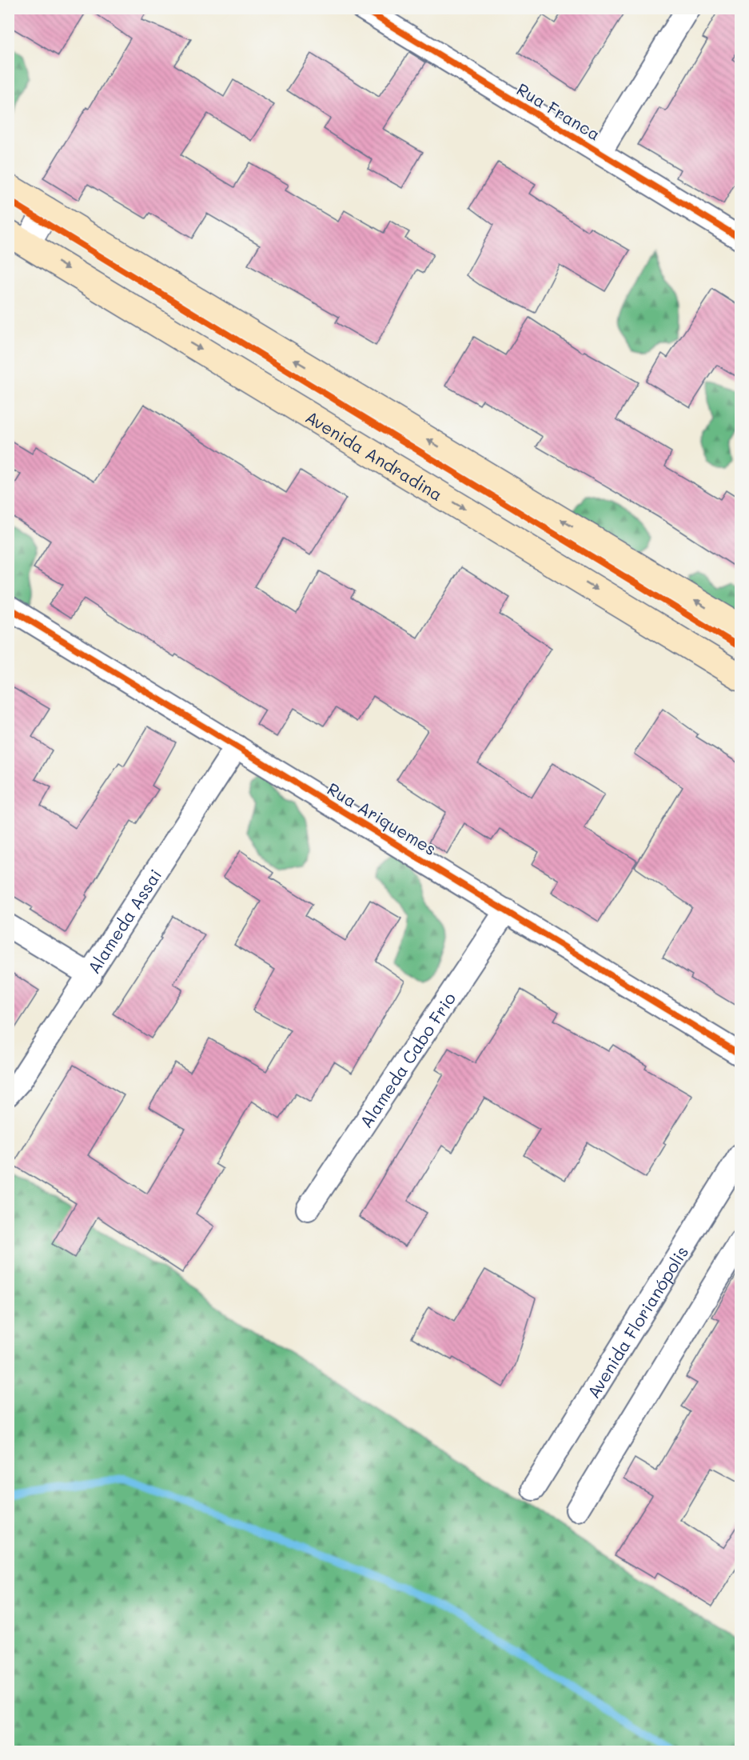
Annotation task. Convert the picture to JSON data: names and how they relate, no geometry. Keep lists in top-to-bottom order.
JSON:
{
  "streets": {
    "main road": ["Avenida Andradina"],
    "street": [
      "Rua Franca",
      "Rua Ariquemes",
      "Alameda Assai",
      "Alameda Cabo Frio",
      "Avenida Florianópolis"
    ]
  },
  "crossings": [
    ["Rua Ariquemes", "Alameda Assai"],
    ["Rua Ariquemes", "Alameda Cabo Frio"]
  ]
}
